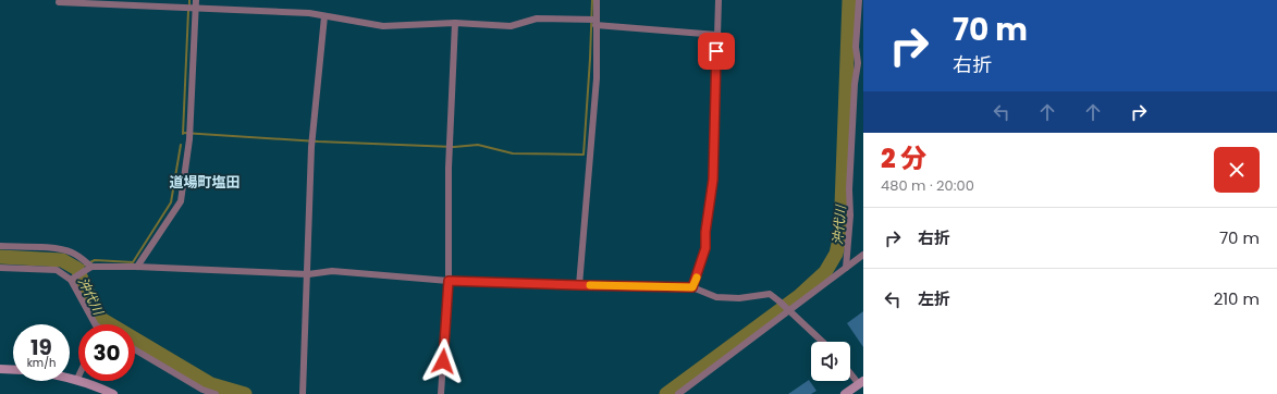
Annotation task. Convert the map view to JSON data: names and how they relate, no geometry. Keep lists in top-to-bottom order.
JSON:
{
  "districts": ["道場町塩田"],
  "water": ["沖代川"],
  "page": {
    "turn": ["70 m", "右折"],
    "heading": ["2 分", "480 m · 20:00"],
    "list": [
      {
        "name": "右折",
        "value": "70 m"
      },
      {
        "name": "左折",
        "value": "210 m"
      }
    ],
    "speed": "19 km/h",
    "limit": "30"
  }
}
